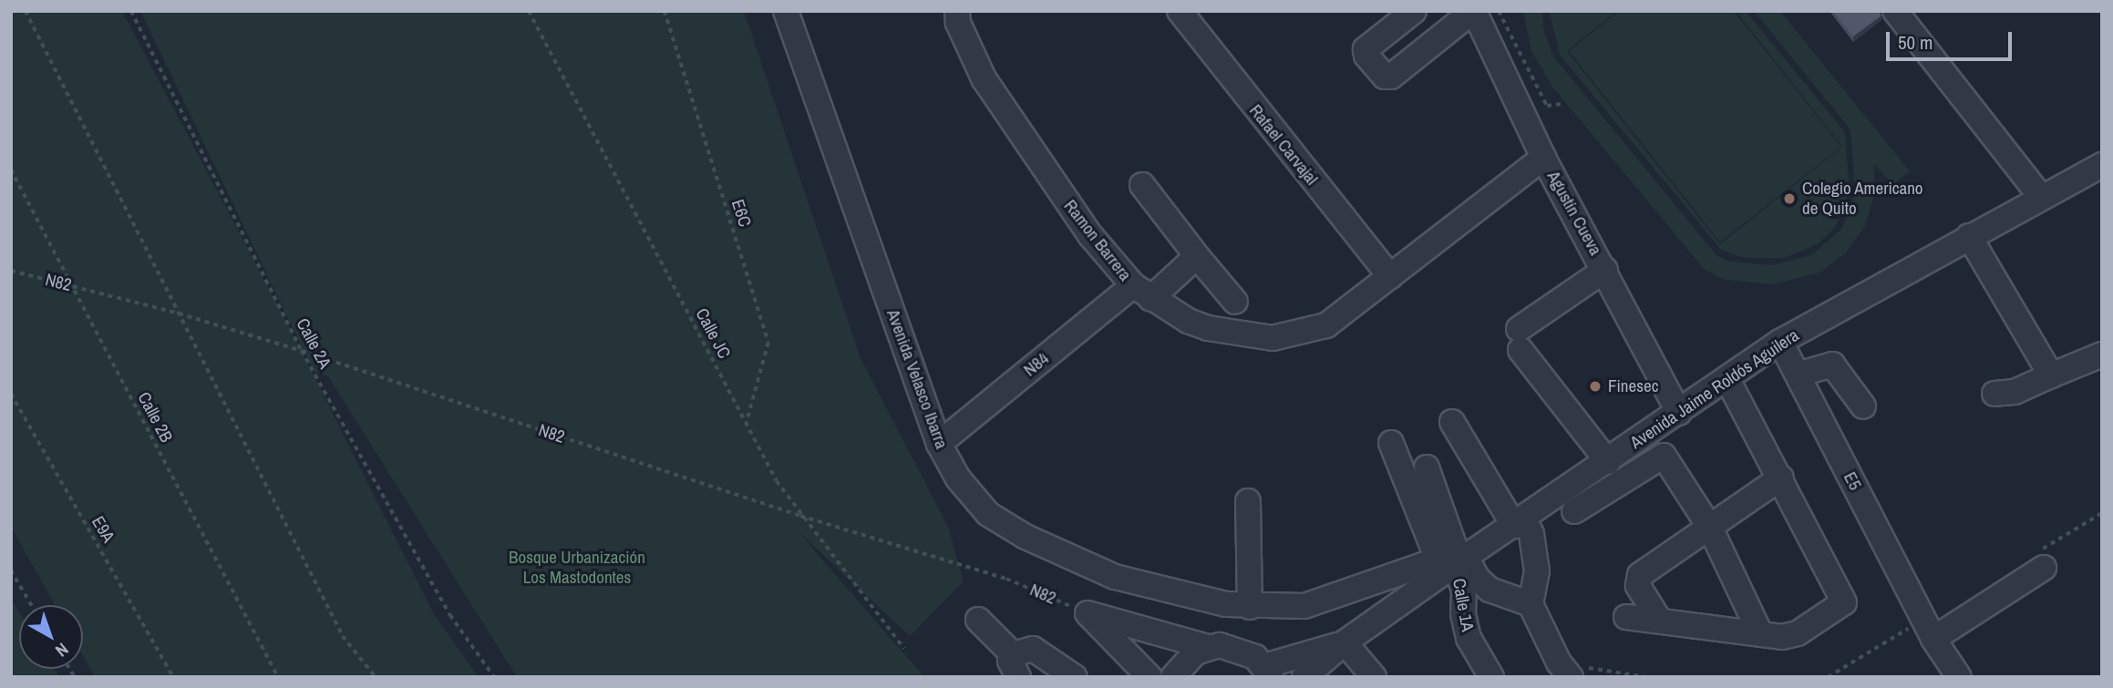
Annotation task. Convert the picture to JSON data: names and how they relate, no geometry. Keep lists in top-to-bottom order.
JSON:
{
  "streets": {
    "street": [
      "Rafael Carvajal",
      "Agustín Cueva",
      "Ramon Barrera",
      "N84",
      "Avenida Velasco Ibarra",
      "Avenida Jaime Roldós Aguilera",
      "E5",
      "Calle 1A"
    ],
    "path": [
      "E6C",
      "N82",
      "Calle JC",
      "Calle 2A",
      "Calle 2B",
      "E9A"
    ]
  },
  "crossings": [
    ["Rafael Carvajal", "Ramon Barrera"],
    ["E6C", "Calle JC"],
    ["Agustín Cueva", "Ramon Barrera"],
    ["Agustín Cueva", "Avenida Jaime Roldós Aguilera"],
    ["Ramon Barrera", "N84"],
    ["N82", "Calle JC"],
    ["N82", "Calle 2A"],
    ["N82", "Calle 2B"],
    ["N84", "Avenida Velasco Ibarra"],
    ["Avenida Velasco Ibarra", "Avenida Jaime Roldós Aguilera"],
    ["Avenida Velasco Ibarra", "Calle 1A"],
    ["Avenida Jaime Roldós Aguilera", "E5"],
    ["Avenida Jaime Roldós Aguilera", "Calle 1A"]
  ],
  "parks": ["Bosque Urbanización Los Mastodontes"],
  "places": ["Colegio Americano de Quito", "Finesec"],
  "scale_bar": "50 m",
  "north": "bottom right"
}
